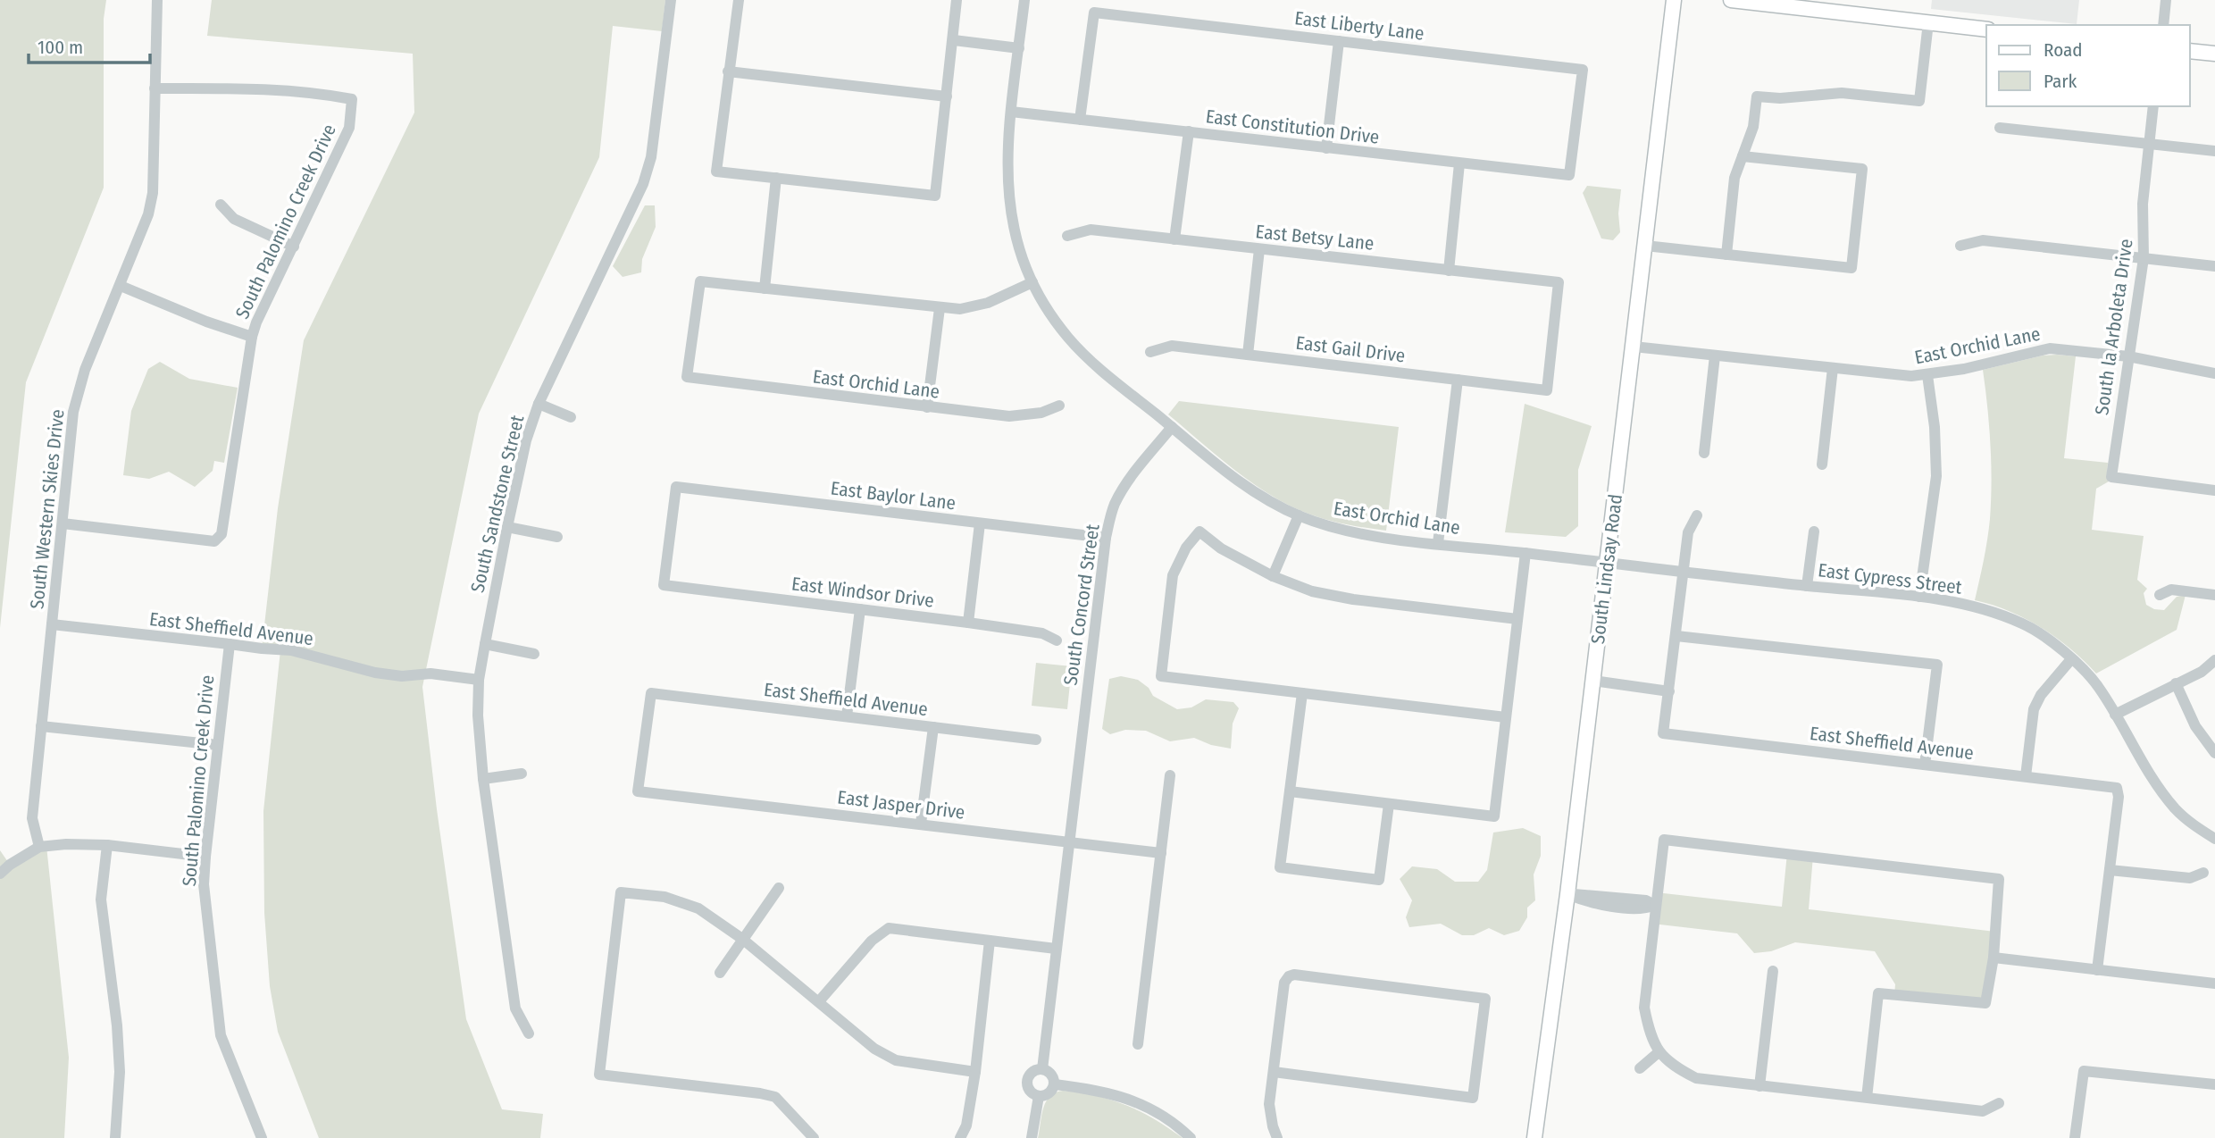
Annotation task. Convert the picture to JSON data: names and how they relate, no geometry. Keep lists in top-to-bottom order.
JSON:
{
  "streets": {
    "main road": ["South Lindsay Road"],
    "street": [
      "East Liberty Lane",
      "East Constitution Drive",
      "South Palomino Creek Drive",
      "East Betsy Lane",
      "South la Arboleta Drive",
      "East Orchid Lane",
      "East Gail Drive",
      "East Baylor Lane",
      "South Sandstone Street",
      "South Western Skies Drive",
      "East Cypress Street",
      "East Windsor Drive",
      "South Concord Street",
      "East Sheffield Avenue",
      "East Jasper Drive"
    ]
  },
  "crossings": [
    ["East Liberty Lane", "East Constitution Drive"],
    ["South Palomino Creek Drive", "South Western Skies Drive"],
    ["South Palomino Creek Drive", "East Sheffield Avenue"],
    ["East Betsy Lane", "East Gail Drive"],
    ["South la Arboleta Drive", "East Orchid Lane"],
    ["East Orchid Lane", "South Lindsay Road"],
    ["East Orchid Lane", "East Cypress Street"],
    ["East Orchid Lane", "South Concord Street"],
    ["East Baylor Lane", "East Windsor Drive"],
    ["East Baylor Lane", "South Concord Street"],
    ["South Sandstone Street", "East Sheffield Avenue"],
    ["South Western Skies Drive", "East Sheffield Avenue"],
    ["South Lindsay Road", "East Cypress Street"],
    ["South Concord Street", "East Jasper Drive"],
    ["East Sheffield Avenue", "East Jasper Drive"]
  ],
  "legend": ["Road", "Park"],
  "scale_bar": "100 m"
}
